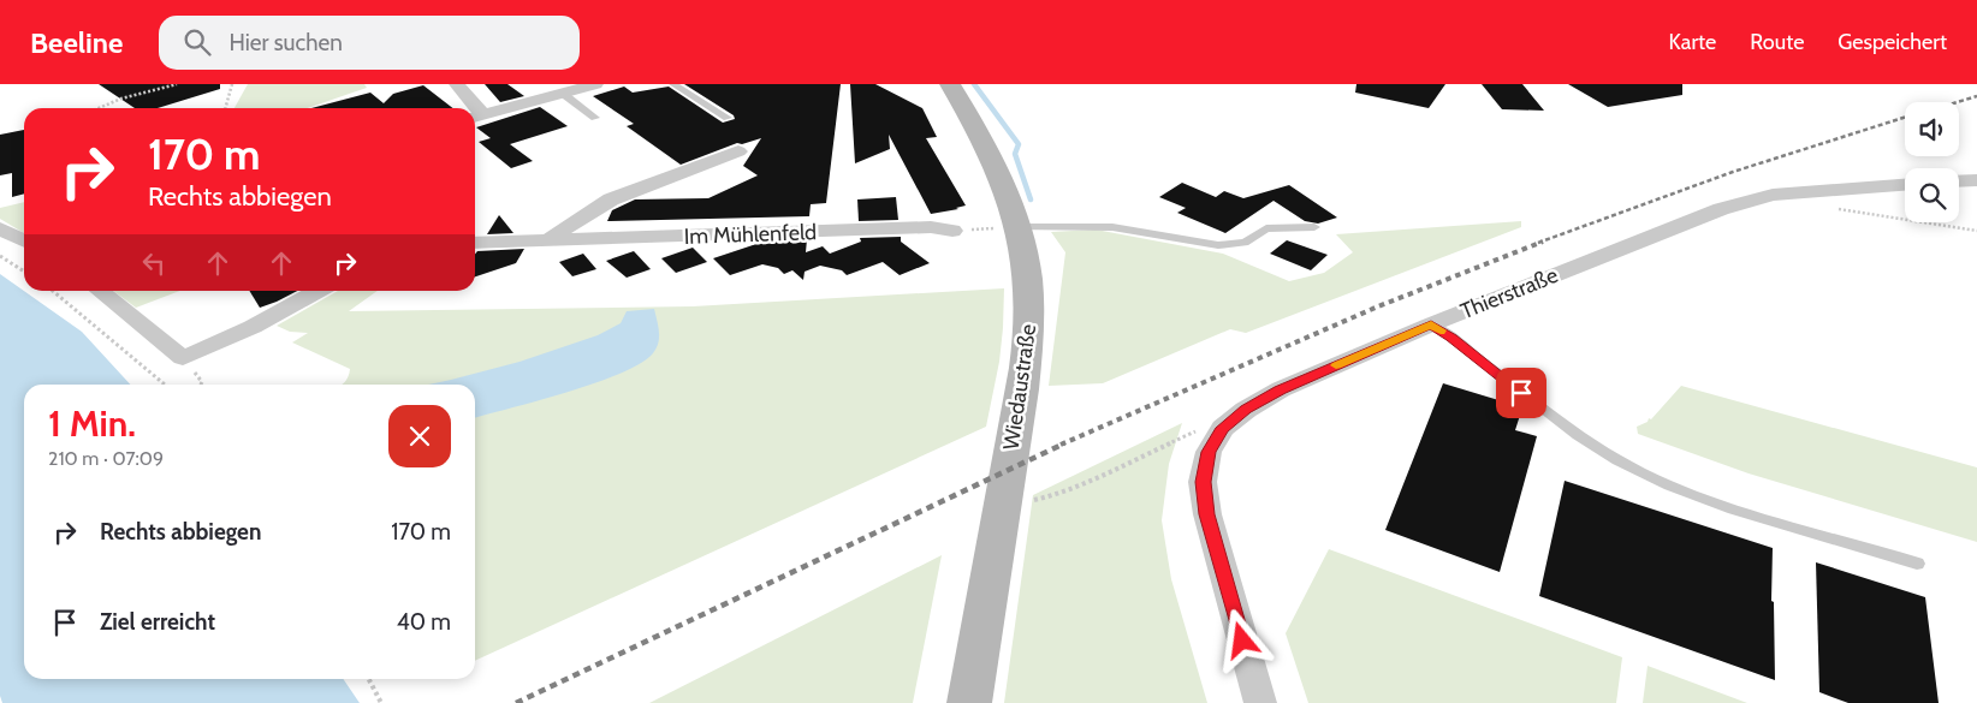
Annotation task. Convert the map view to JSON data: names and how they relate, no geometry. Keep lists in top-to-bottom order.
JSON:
{
  "streets": {
    "main road": ["Wiedaustraße"],
    "street": ["Im Mühlenfeld", "Thierstraße"]
  },
  "page": {
    "header": "Beeline",
    "search": "Hier suchen",
    "nav": ["Karte", "Route", "Gespeichert"],
    "turn": ["170 m", "Rechts abbiegen"],
    "heading": ["1 Min.", "210 m · 07:09"],
    "list": [
      {
        "name": "Rechts abbiegen",
        "value": "170 m"
      },
      {
        "name": "Ziel erreicht",
        "value": "40 m"
      }
    ]
  }
}
